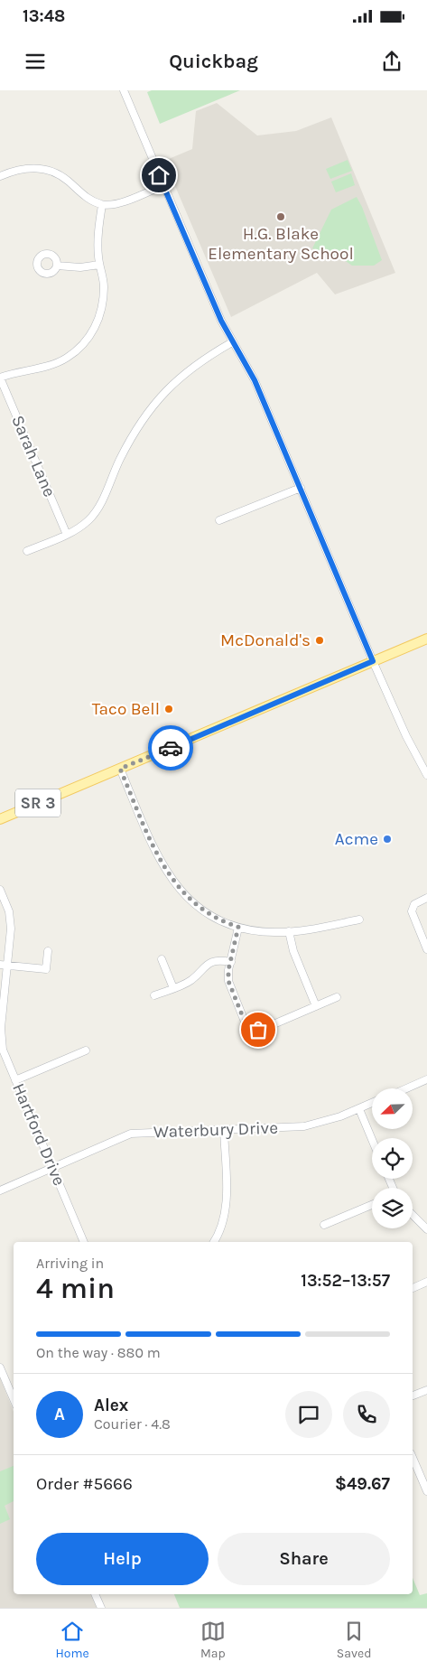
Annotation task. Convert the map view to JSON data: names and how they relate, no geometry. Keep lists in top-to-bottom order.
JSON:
{
  "streets": {
    "main road": ["SR 3"],
    "street": ["Sarah Lane", "Waterbury Drive", "Hartford Drive"]
  },
  "crossings": [
    ["Waterbury Drive", "Hartford Drive"]
  ],
  "places": [
    "H.G. Blake Elementary School",
    "McDonald's",
    "Taco Bell",
    "Acme"
  ],
  "north": "bottom left",
  "page": {
    "status": "13:48",
    "header": "Quickbag",
    "heading": ["4 min", "Arriving in", "13:52–13:57"],
    "panel": [
      "Alex",
      "Courier · 4.8",
      "Order #5666",
      "$49.67"
    ],
    "bar": "On the way · 880 m",
    "round": "A",
    "buttons": ["Help", "Share"],
    "tabs": ["Home", "Map", "Saved"]
  }
}
